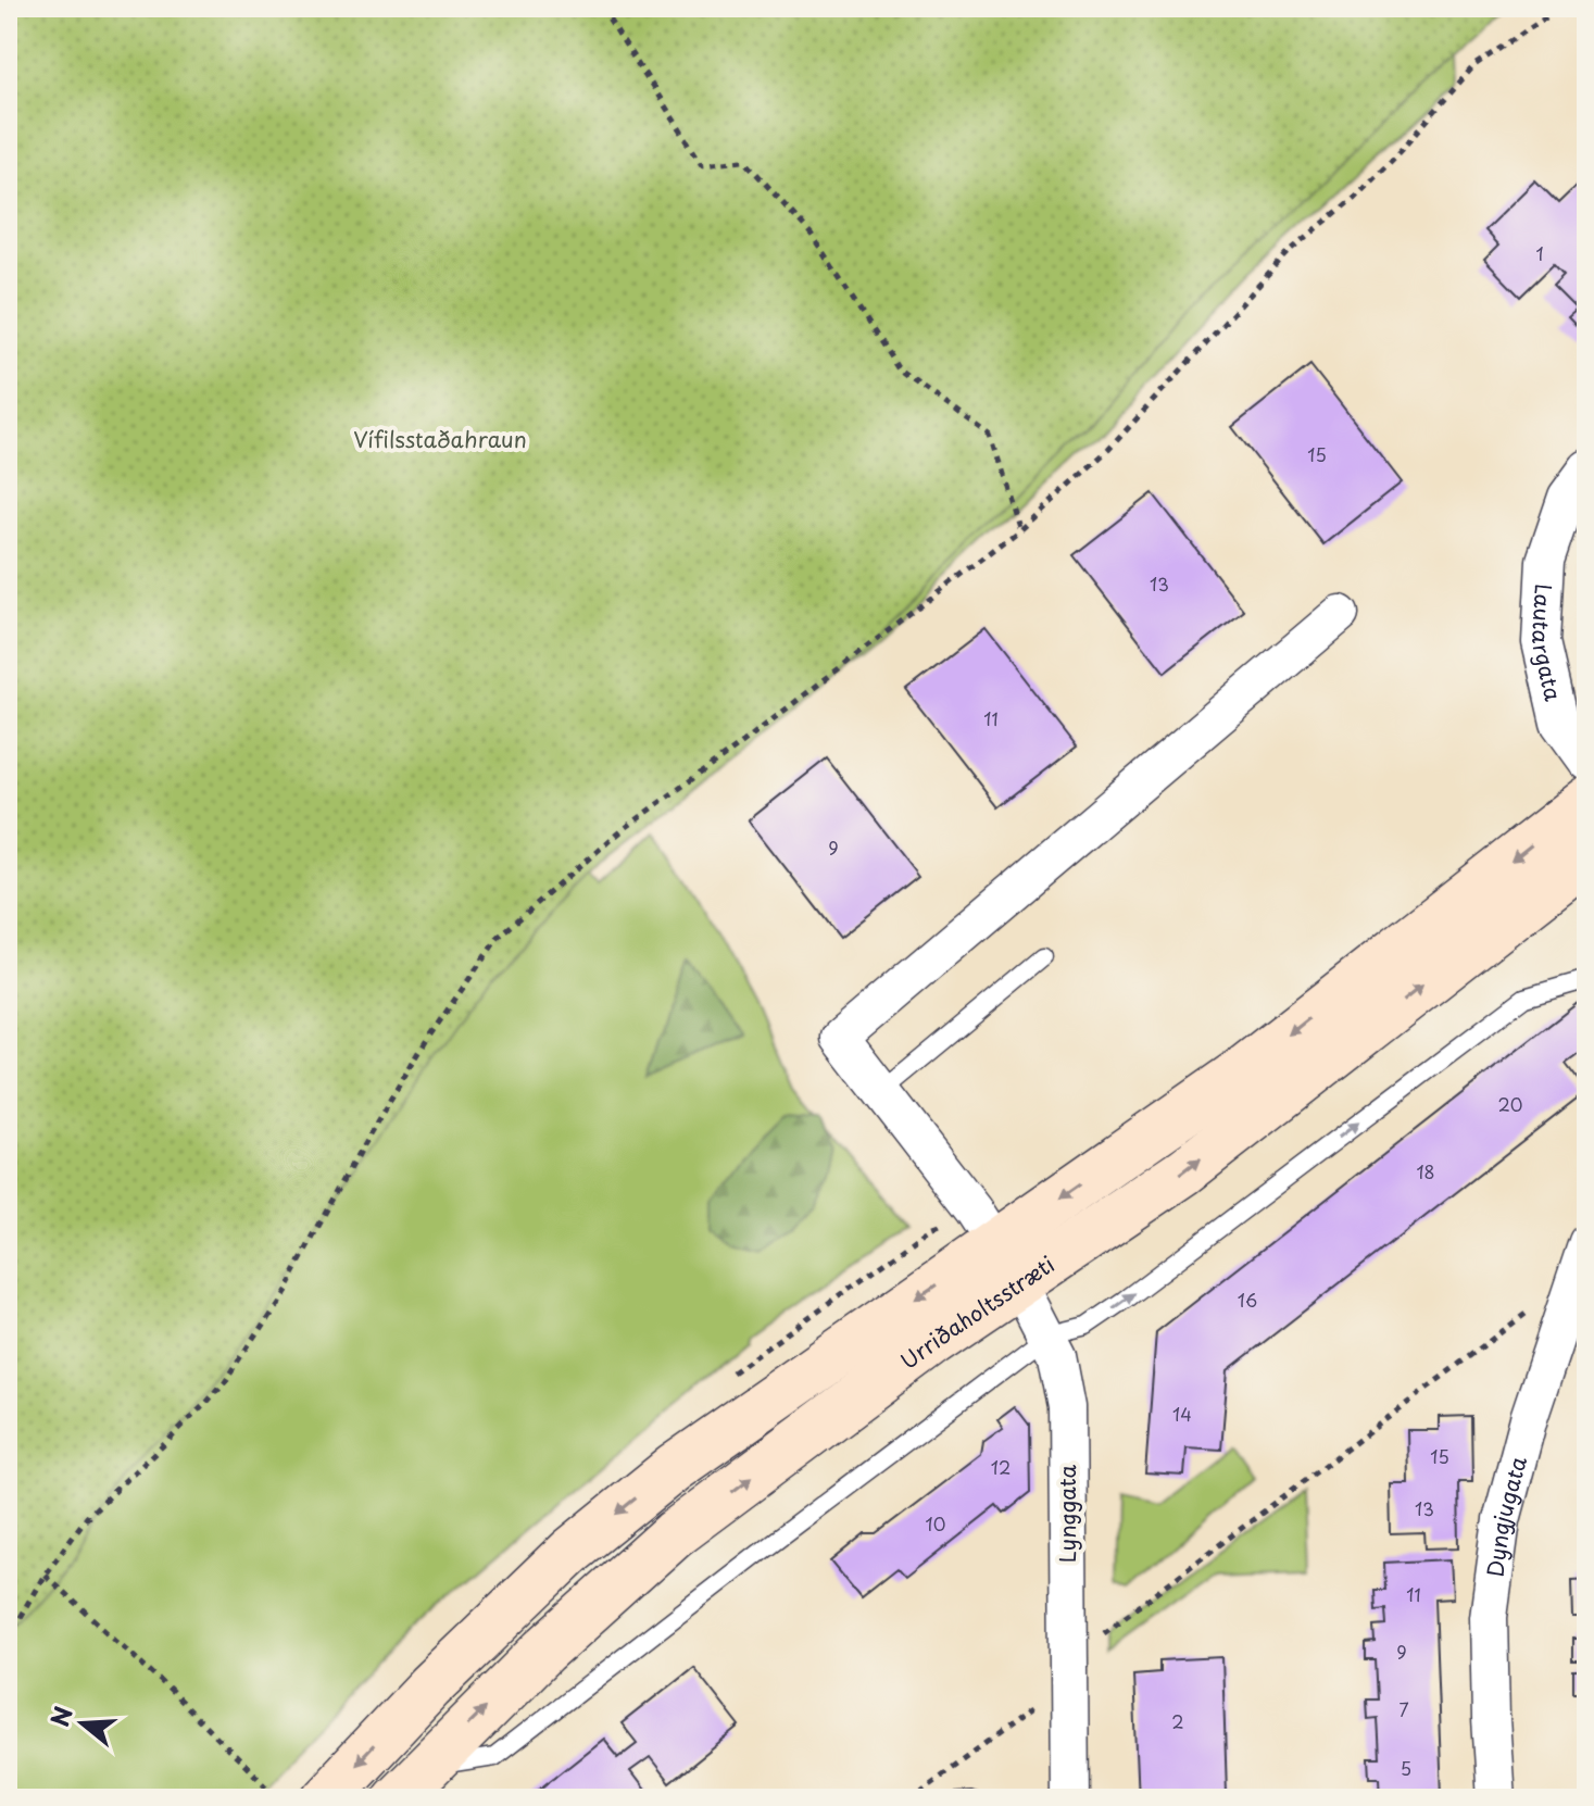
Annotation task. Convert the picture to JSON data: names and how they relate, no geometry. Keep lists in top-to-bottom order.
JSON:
{
  "streets": {
    "street": [
      "Lautargata",
      "Urriðaholtsstræti",
      "Lynggata",
      "Dyngjugata"
    ]
  },
  "crossings": [
    ["Urriðaholtsstræti", "Lynggata"]
  ],
  "parks": ["Vífilsstaðahraun"],
  "house_numbers": [
    "1",
    "15",
    "13",
    "11",
    "9",
    "20",
    "18",
    "16",
    "14",
    "15",
    "12",
    "13",
    "10",
    "11",
    "9",
    "7",
    "2",
    "5"
  ],
  "north": "left"
}
